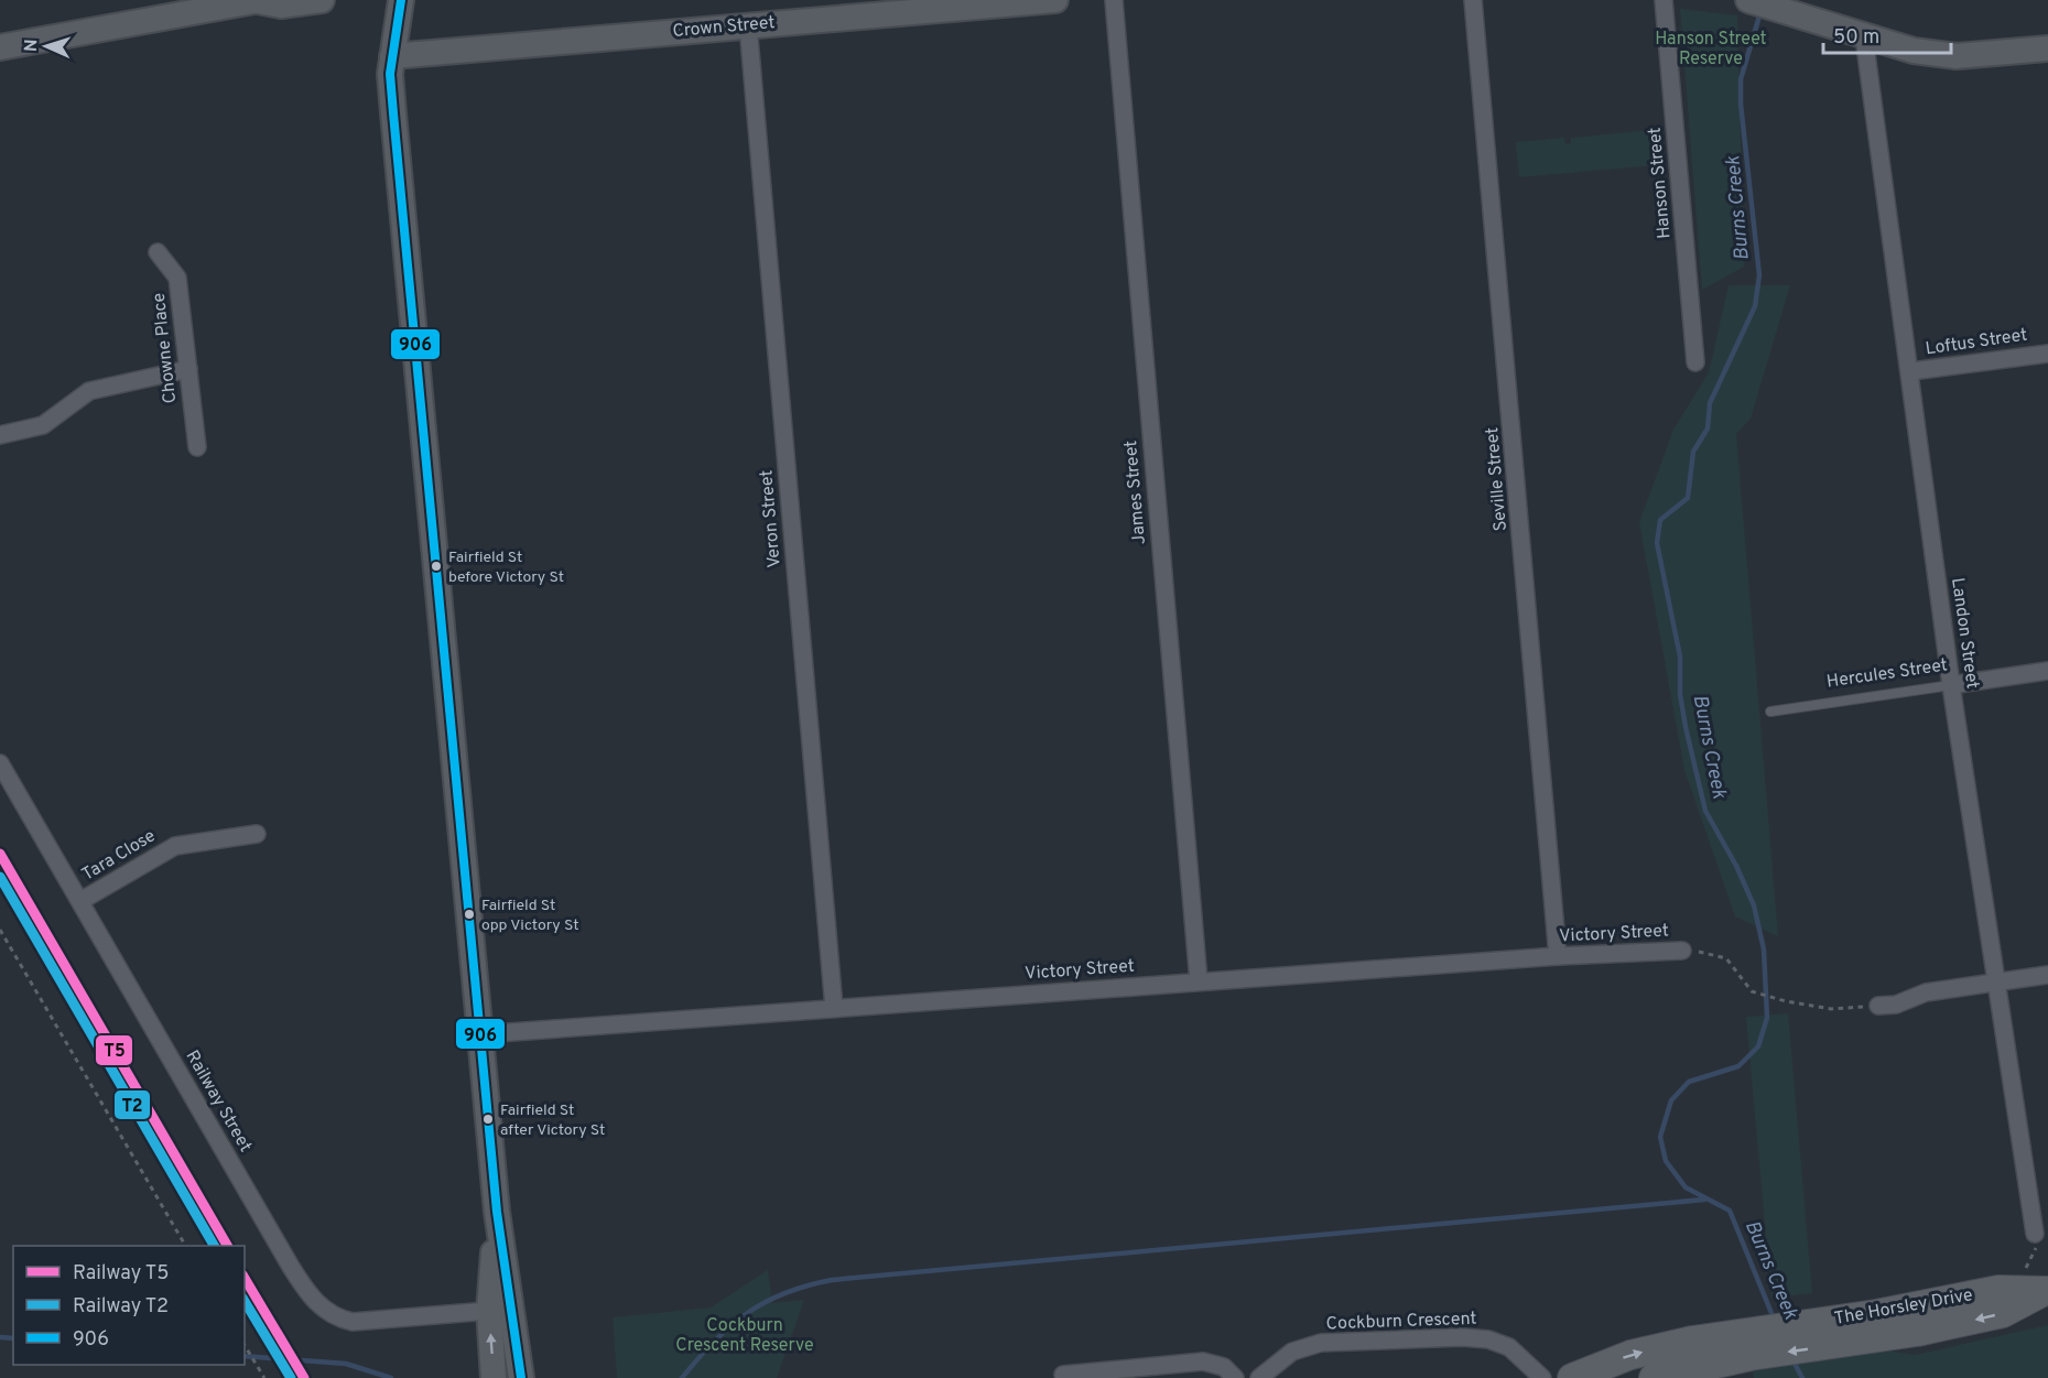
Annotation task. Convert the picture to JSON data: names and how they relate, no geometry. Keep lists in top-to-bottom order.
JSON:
{
  "streets": {
    "main road": ["Crown Street", "The Horsley Drive"],
    "street": [
      "Hanson Street",
      "Loftus Street",
      "Chowne Place",
      "Seville Street",
      "James Street",
      "Veron Street",
      "Landon Street",
      "Hercules Street",
      "Tara Close",
      "Victory Street",
      "Railway Street",
      "Cockburn Crescent"
    ]
  },
  "crossings": [
    ["Crown Street", "Veron Street"],
    ["Loftus Street", "Landon Street"],
    ["Seville Street", "Victory Street"],
    ["James Street", "Victory Street"],
    ["Veron Street", "Victory Street"],
    ["Landon Street", "Hercules Street"],
    ["Tara Close", "Railway Street"]
  ],
  "water": ["Burns Creek"],
  "parks": ["Hanson Street Reserve", "Cockburn Crescent Reserve"],
  "places": ["Fairfield St before Victory St", "Fairfield St opp Victory St", "Fairfield St after Victory St"],
  "lines": ["transit line 906", "rail line T5", "rail line T2"],
  "legend": ["Railway T5", "Railway T2", "906"],
  "scale_bar": "50 m",
  "north": "left"
}
